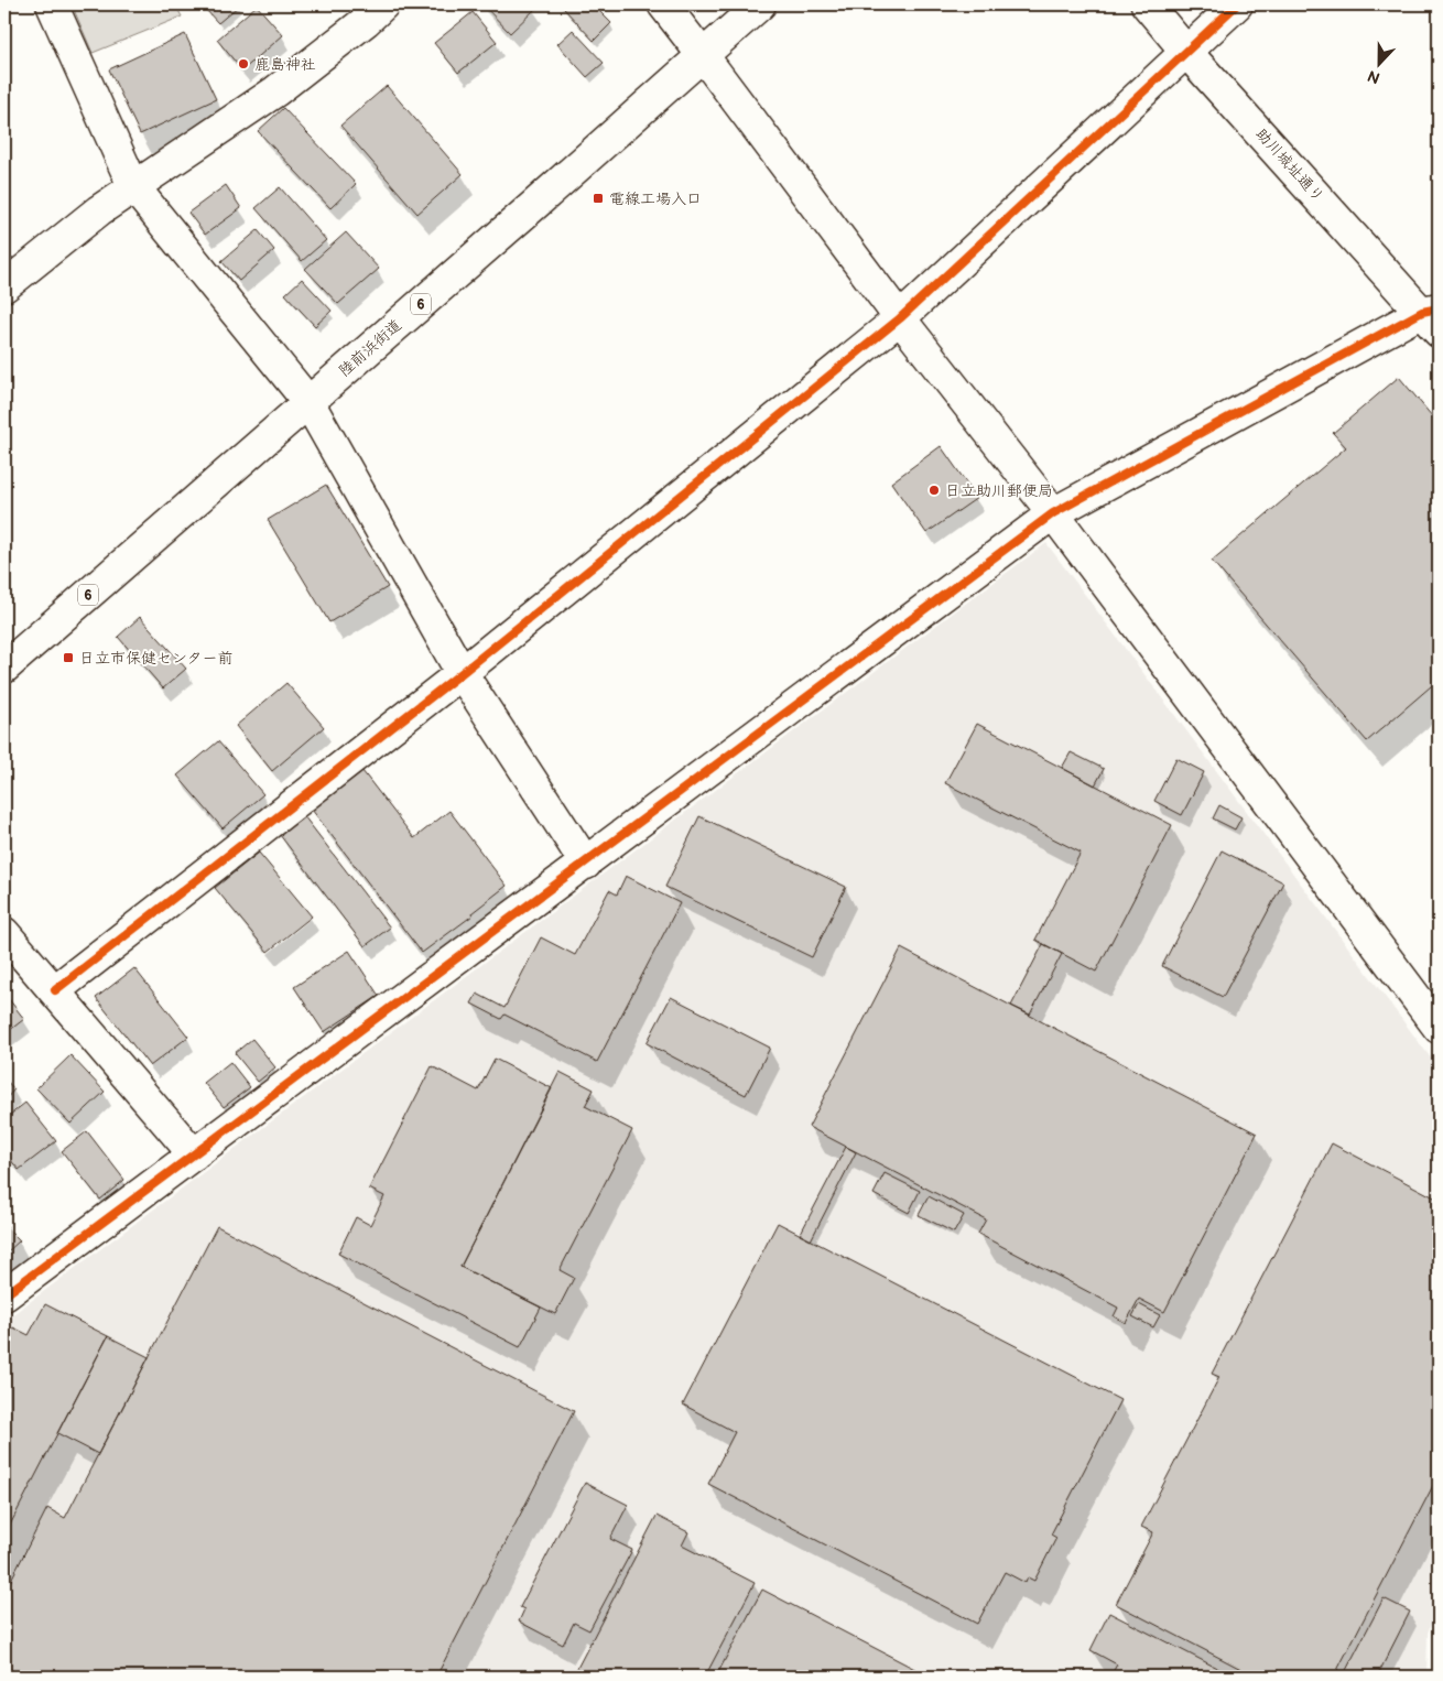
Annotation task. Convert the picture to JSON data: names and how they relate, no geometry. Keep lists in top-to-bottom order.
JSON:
{
  "streets": {
    "main road": ["助川城址通り", "6", "陸前浜街道"]
  },
  "places": {
    "other": ["鹿島神社", "日立助川郵便局"],
    "transit": ["電線工場入口", "日立市保健センター前"]
  },
  "north": "bottom"
}
